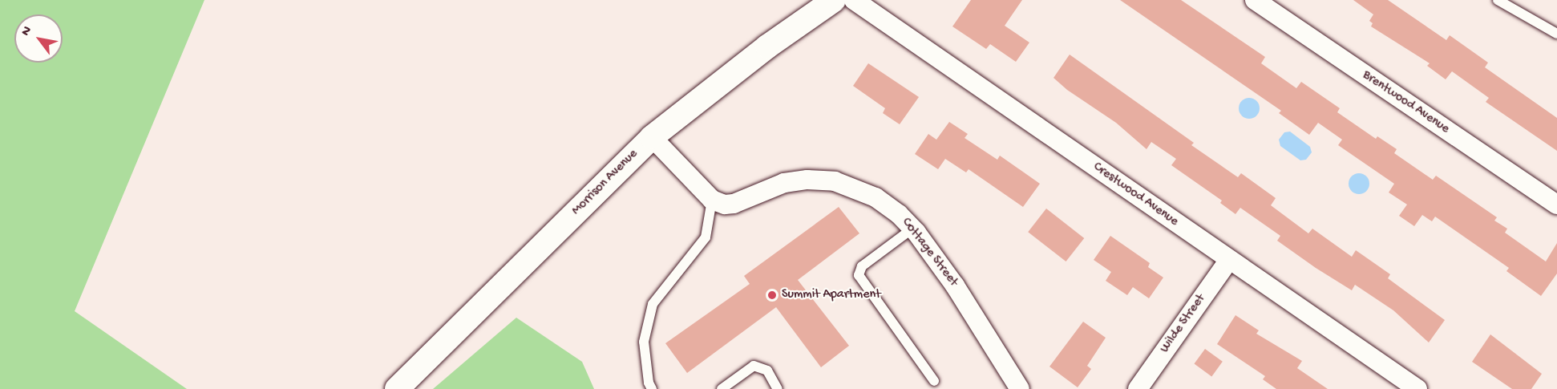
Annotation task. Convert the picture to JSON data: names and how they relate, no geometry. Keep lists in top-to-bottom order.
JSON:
{
  "streets": {
    "street": [
      "Brentwood Avenue",
      "Morrison Avenue",
      "Crestwood Avenue",
      "Cottage Street",
      "Wilde Street"
    ]
  },
  "crossings": [
    ["Crestwood Avenue", "Wilde Street"]
  ],
  "places": ["Summit Apartment"],
  "north": "top left"
}
